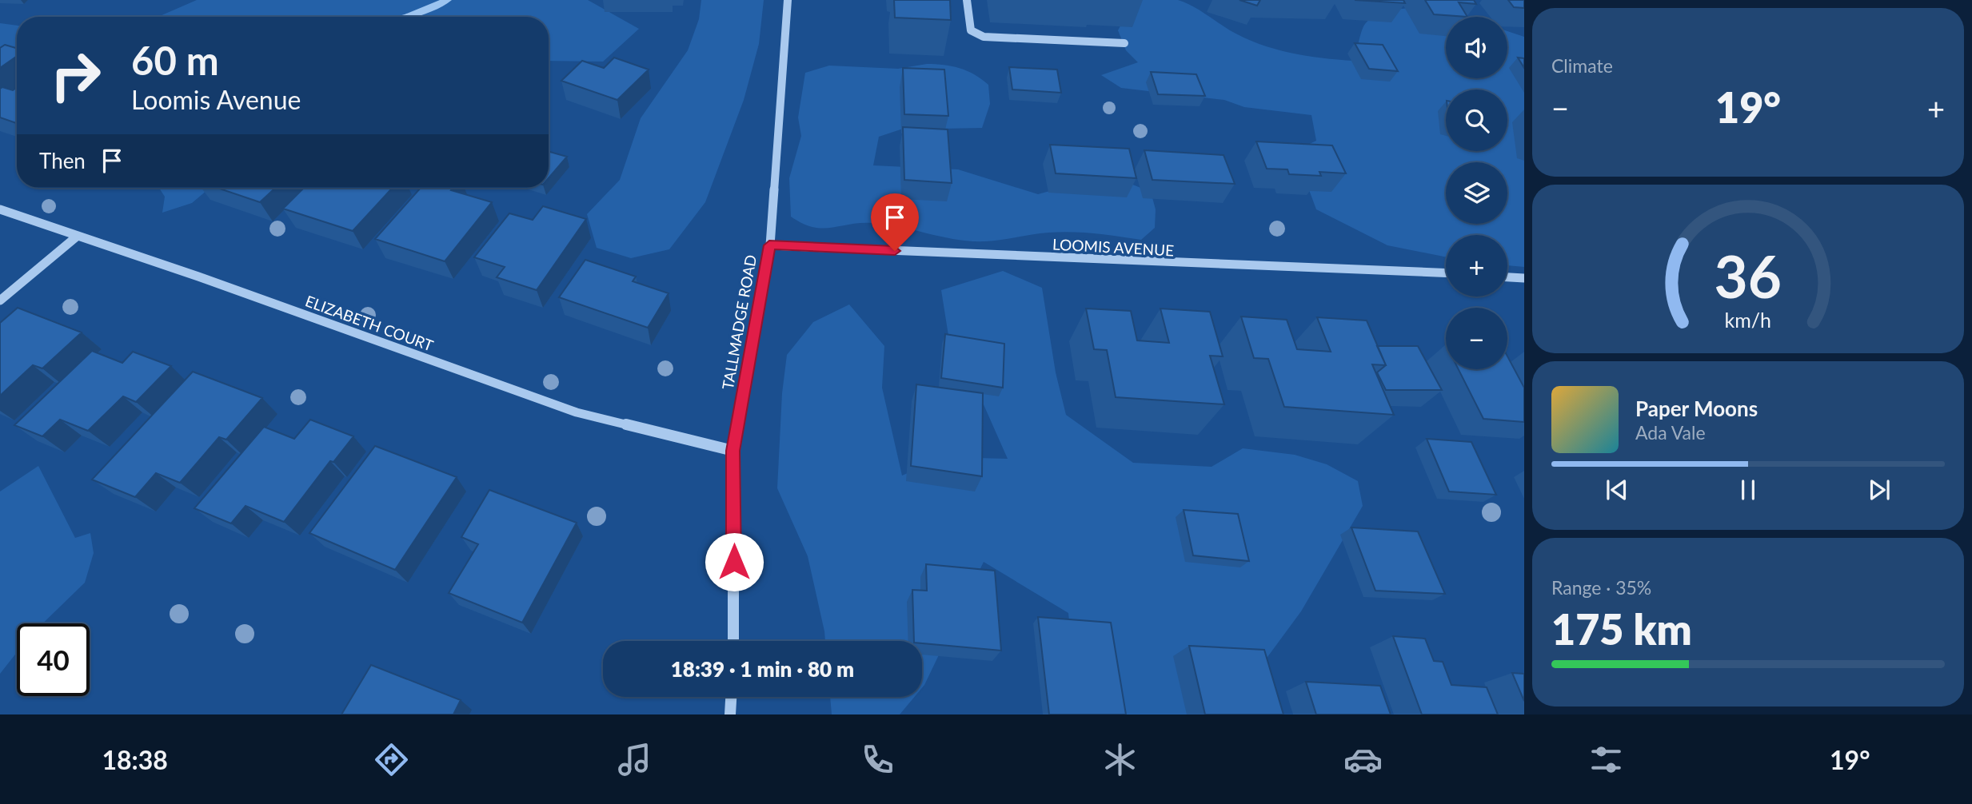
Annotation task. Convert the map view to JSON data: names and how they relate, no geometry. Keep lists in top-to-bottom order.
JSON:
{
  "streets": {
    "street": ["LOOMIS AVENUE", "TALLMADGE ROAD", "ELIZABETH COURT"]
  },
  "crossings": [
    ["LOOMIS AVENUE", "TALLMADGE ROAD"],
    ["TALLMADGE ROAD", "ELIZABETH COURT"]
  ],
  "page": {
    "tile": [
      "Climate",
      ["Range · 35%", "175 km"]
    ],
    "map_buttons": ["+", "−"],
    "turn": ["60 m", "Loomis Avenue"],
    "heat": ["−", "19°", "+"],
    "then": "Then",
    "song": ["Paper Moons", "Ada Vale"],
    "limit": "40",
    "trip": "18:39 · 1 min · 80 m",
    "tabs": ["18:38", "19°"],
    "gauge": ["36", "km/h"]
  }
}
